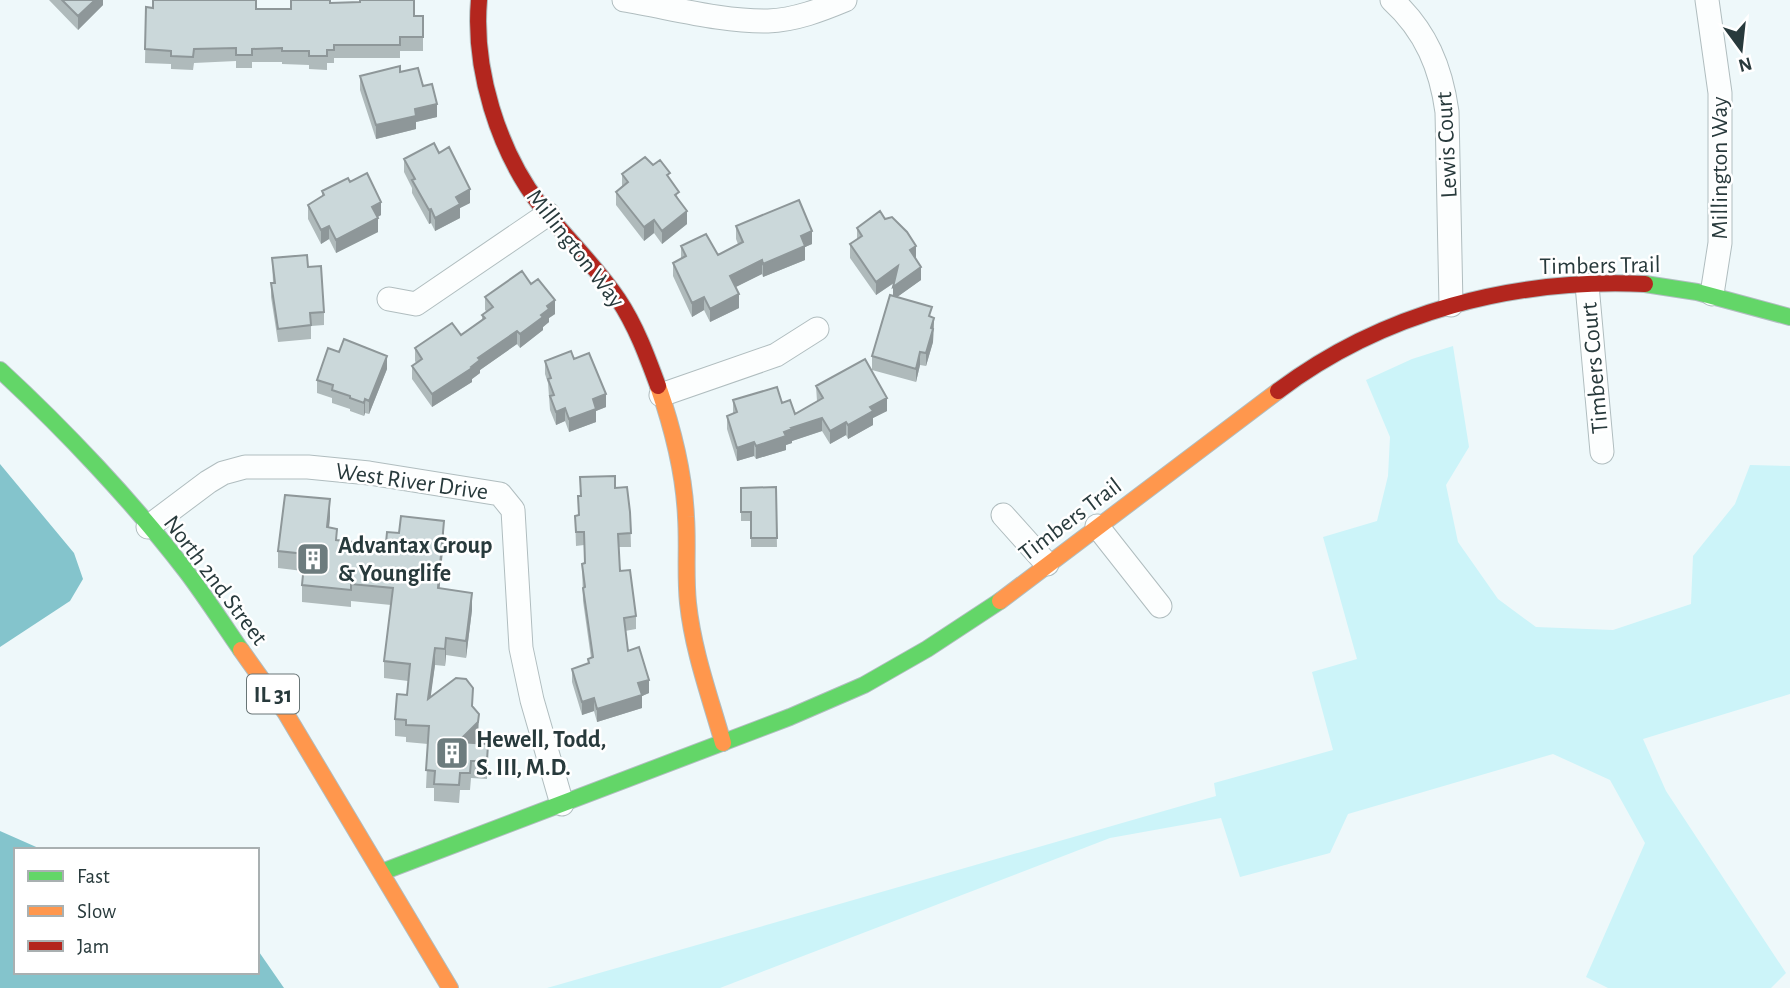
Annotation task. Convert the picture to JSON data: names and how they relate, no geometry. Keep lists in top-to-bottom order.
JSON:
{
  "streets": {
    "street": [
      "Lewis Court",
      "Millington Way",
      "Timbers Trail",
      "Timbers Court",
      "West River Drive",
      "North 2nd Street",
      "IL 31"
    ]
  },
  "crossings": [
    ["Lewis Court", "Timbers Trail"],
    ["Millington Way", "Timbers Trail"],
    ["Timbers Trail", "Timbers Court"],
    ["Timbers Trail", "West River Drive"],
    ["Timbers Trail", "North 2nd Street"],
    ["West River Drive", "North 2nd Street"]
  ],
  "places": {
    "building": ["Advantax Group & Younglife", "Hewell, Todd, S. III, M.D."]
  },
  "legend": ["Fast", "Slow", "Jam"],
  "north": "bottom"
}
